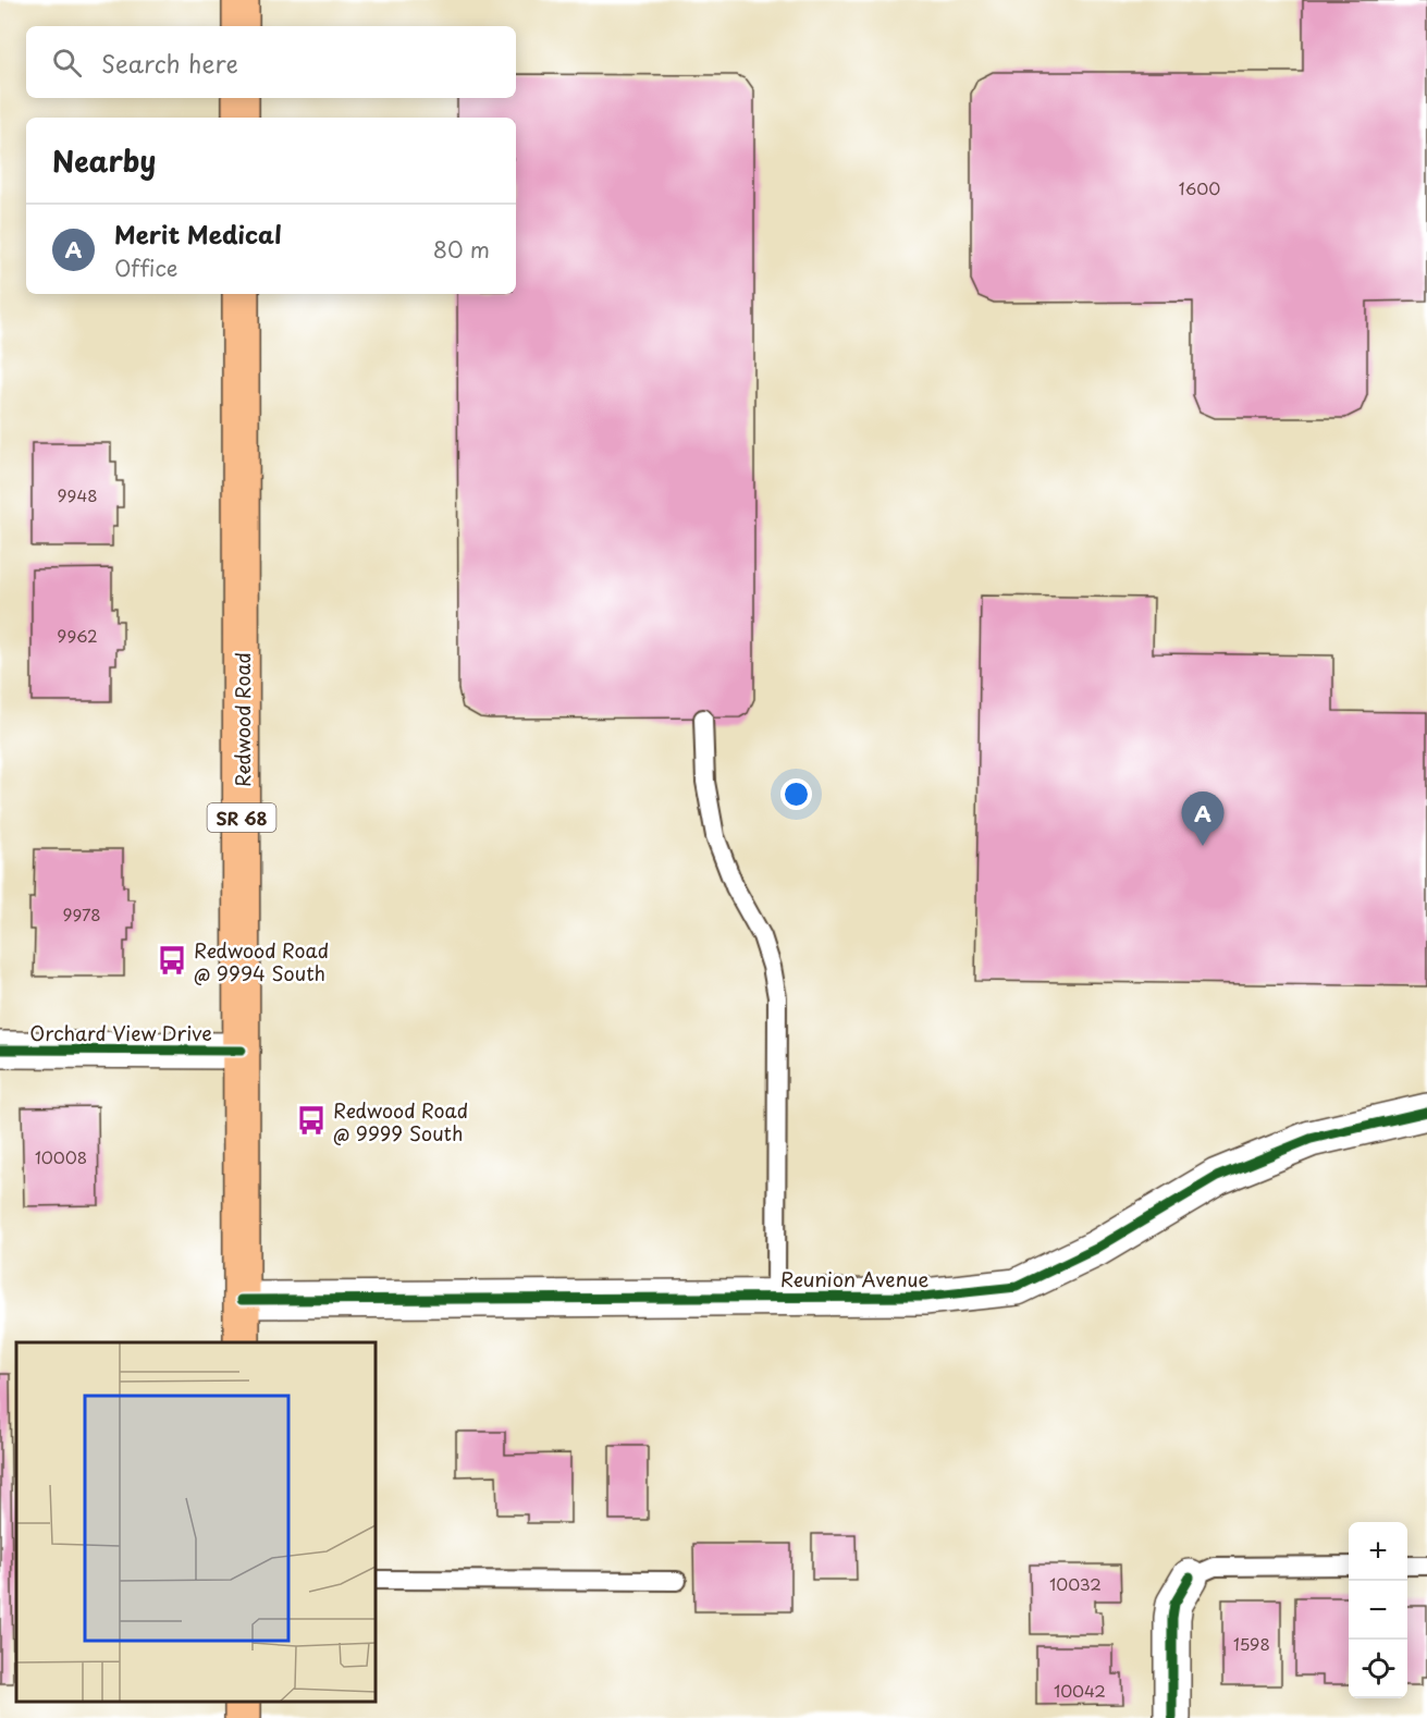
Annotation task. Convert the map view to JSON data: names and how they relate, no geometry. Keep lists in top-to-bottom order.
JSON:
{
  "streets": {
    "main road": ["Redwood Road", "SR 68"],
    "street": ["Orchard View Drive", "Reunion Avenue"]
  },
  "crossings": [
    ["Redwood Road", "Orchard View Drive"],
    ["Redwood Road", "Reunion Avenue"]
  ],
  "places": {
    "bus stop": ["Redwood Road @ 9994 South", "Redwood Road @ 9999 South"]
  },
  "house_numbers": [
    "1600",
    "9948",
    "9962",
    "9978",
    "10008",
    "10032",
    "1598",
    "10042"
  ],
  "page": {
    "search": "Search here",
    "heading": "Nearby",
    "list": [
      {
        "mark": "A",
        "name": "Merit Medical",
        "note": "Office",
        "value": "80 m"
      }
    ],
    "pins": "A",
    "map_buttons": ["+", "−"]
  }
}
